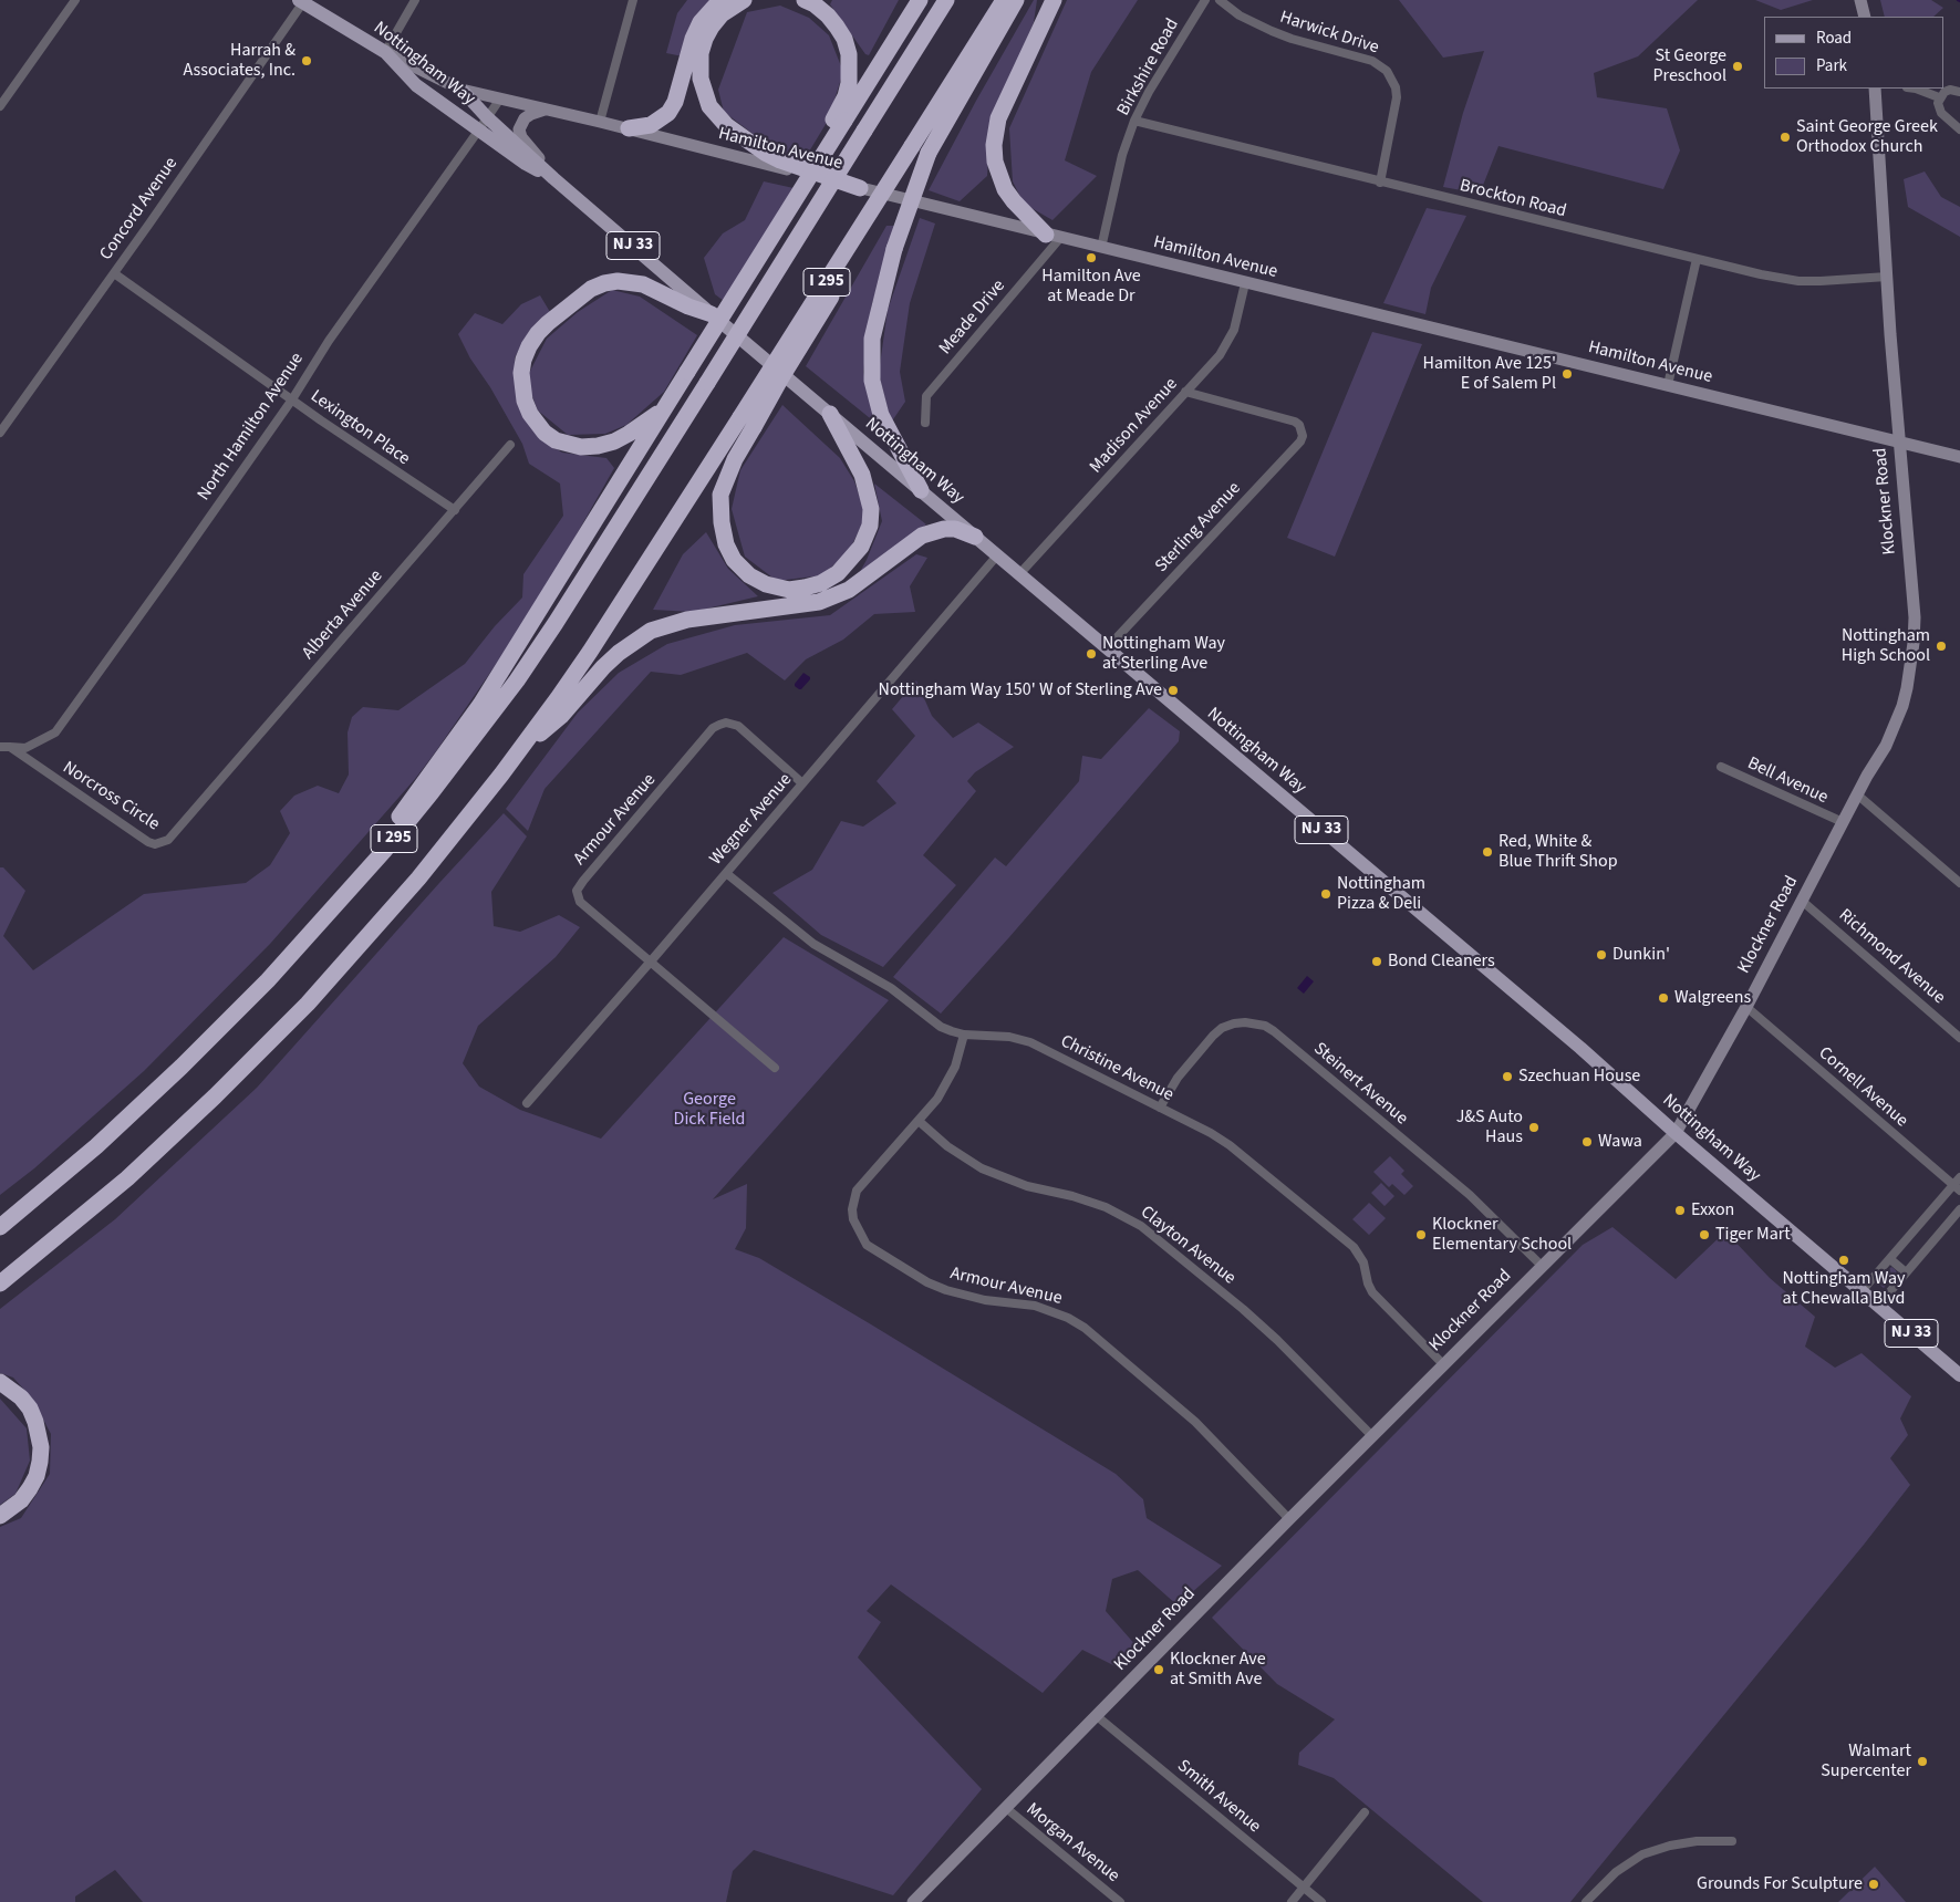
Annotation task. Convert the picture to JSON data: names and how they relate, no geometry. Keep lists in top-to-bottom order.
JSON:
{
  "streets": {
    "highway": ["I 295"],
    "main road": [
      "Nottingham Way",
      "Hamilton Avenue",
      "NJ 33",
      "Klockner Road"
    ],
    "street": [
      "Harwick Drive",
      "Birkshire Road",
      "Brockton Road",
      "Concord Avenue",
      "Meade Drive",
      "Madison Avenue",
      "North Hamilton Avenue",
      "Lexington Place",
      "Sterling Avenue",
      "Alberta Avenue",
      "Bell Avenue",
      "Norcross Circle",
      "Armour Avenue",
      "Wegner Avenue",
      "Richmond Avenue",
      "Christine Avenue",
      "Steinert Avenue",
      "Cornell Avenue",
      "Clayton Avenue",
      "Smith Avenue",
      "Morgan Avenue"
    ]
  },
  "crossings": [
    ["Harwick Drive", "Brockton Road"],
    ["Nottingham Way", "Hamilton Avenue"],
    ["Nottingham Way", "Concord Avenue"],
    ["Nottingham Way", "Madison Avenue"],
    ["Nottingham Way", "North Hamilton Avenue"],
    ["Nottingham Way", "Klockner Road"],
    ["Nottingham Way", "Sterling Avenue"],
    ["Nottingham Way", "Wegner Avenue"],
    ["Birkshire Road", "Hamilton Avenue"],
    ["Birkshire Road", "Brockton Road"],
    ["Hamilton Avenue", "Meade Drive"],
    ["Hamilton Avenue", "Madison Avenue"],
    ["Hamilton Avenue", "North Hamilton Avenue"],
    ["Hamilton Avenue", "Klockner Road"],
    ["Brockton Road", "Klockner Road"],
    ["Concord Avenue", "Lexington Place"],
    ["Madison Avenue", "Sterling Avenue"],
    ["North Hamilton Avenue", "Lexington Place"],
    ["North Hamilton Avenue", "Norcross Circle"],
    ["Lexington Place", "Alberta Avenue"],
    ["Klockner Road", "Bell Avenue"],
    ["Klockner Road", "Armour Avenue"],
    ["Klockner Road", "Richmond Avenue"],
    ["Klockner Road", "Christine Avenue"],
    ["Klockner Road", "Steinert Avenue"],
    ["Klockner Road", "Cornell Avenue"],
    ["Klockner Road", "Clayton Avenue"],
    ["Klockner Road", "Smith Avenue"],
    ["Klockner Road", "Morgan Avenue"],
    ["Alberta Avenue", "Norcross Circle"],
    ["Armour Avenue", "Wegner Avenue"],
    ["Armour Avenue", "Christine Avenue"],
    ["Armour Avenue", "Clayton Avenue"],
    ["Wegner Avenue", "Christine Avenue"],
    ["Christine Avenue", "Steinert Avenue"]
  ],
  "parks": ["George Dick Field"],
  "places": [
    "Harrah & Associates, Inc.",
    "St George Preschool",
    "Saint George Greek Orthodox Church",
    "Hamilton Ave at Meade Dr",
    "Hamilton Ave 125' E of Salem Pl",
    "Nottingham High School",
    "Nottingham Way at Sterling Ave",
    "Nottingham Way 150' W of Sterling Ave",
    "Red, White & Blue Thrift Shop",
    "Nottingham Pizza & Deli",
    "Dunkin'",
    "Bond Cleaners",
    "Walgreens",
    "Szechuan House",
    "J&S Auto Haus",
    "Wawa",
    "Exxon",
    "Klockner Elementary School",
    "Tiger Mart",
    "Nottingham Way at Chewalla Blvd",
    "Klockner Ave at Smith Ave",
    "Walmart Supercenter",
    "Grounds For Sculpture"
  ],
  "legend": ["Road", "Park"]
}
